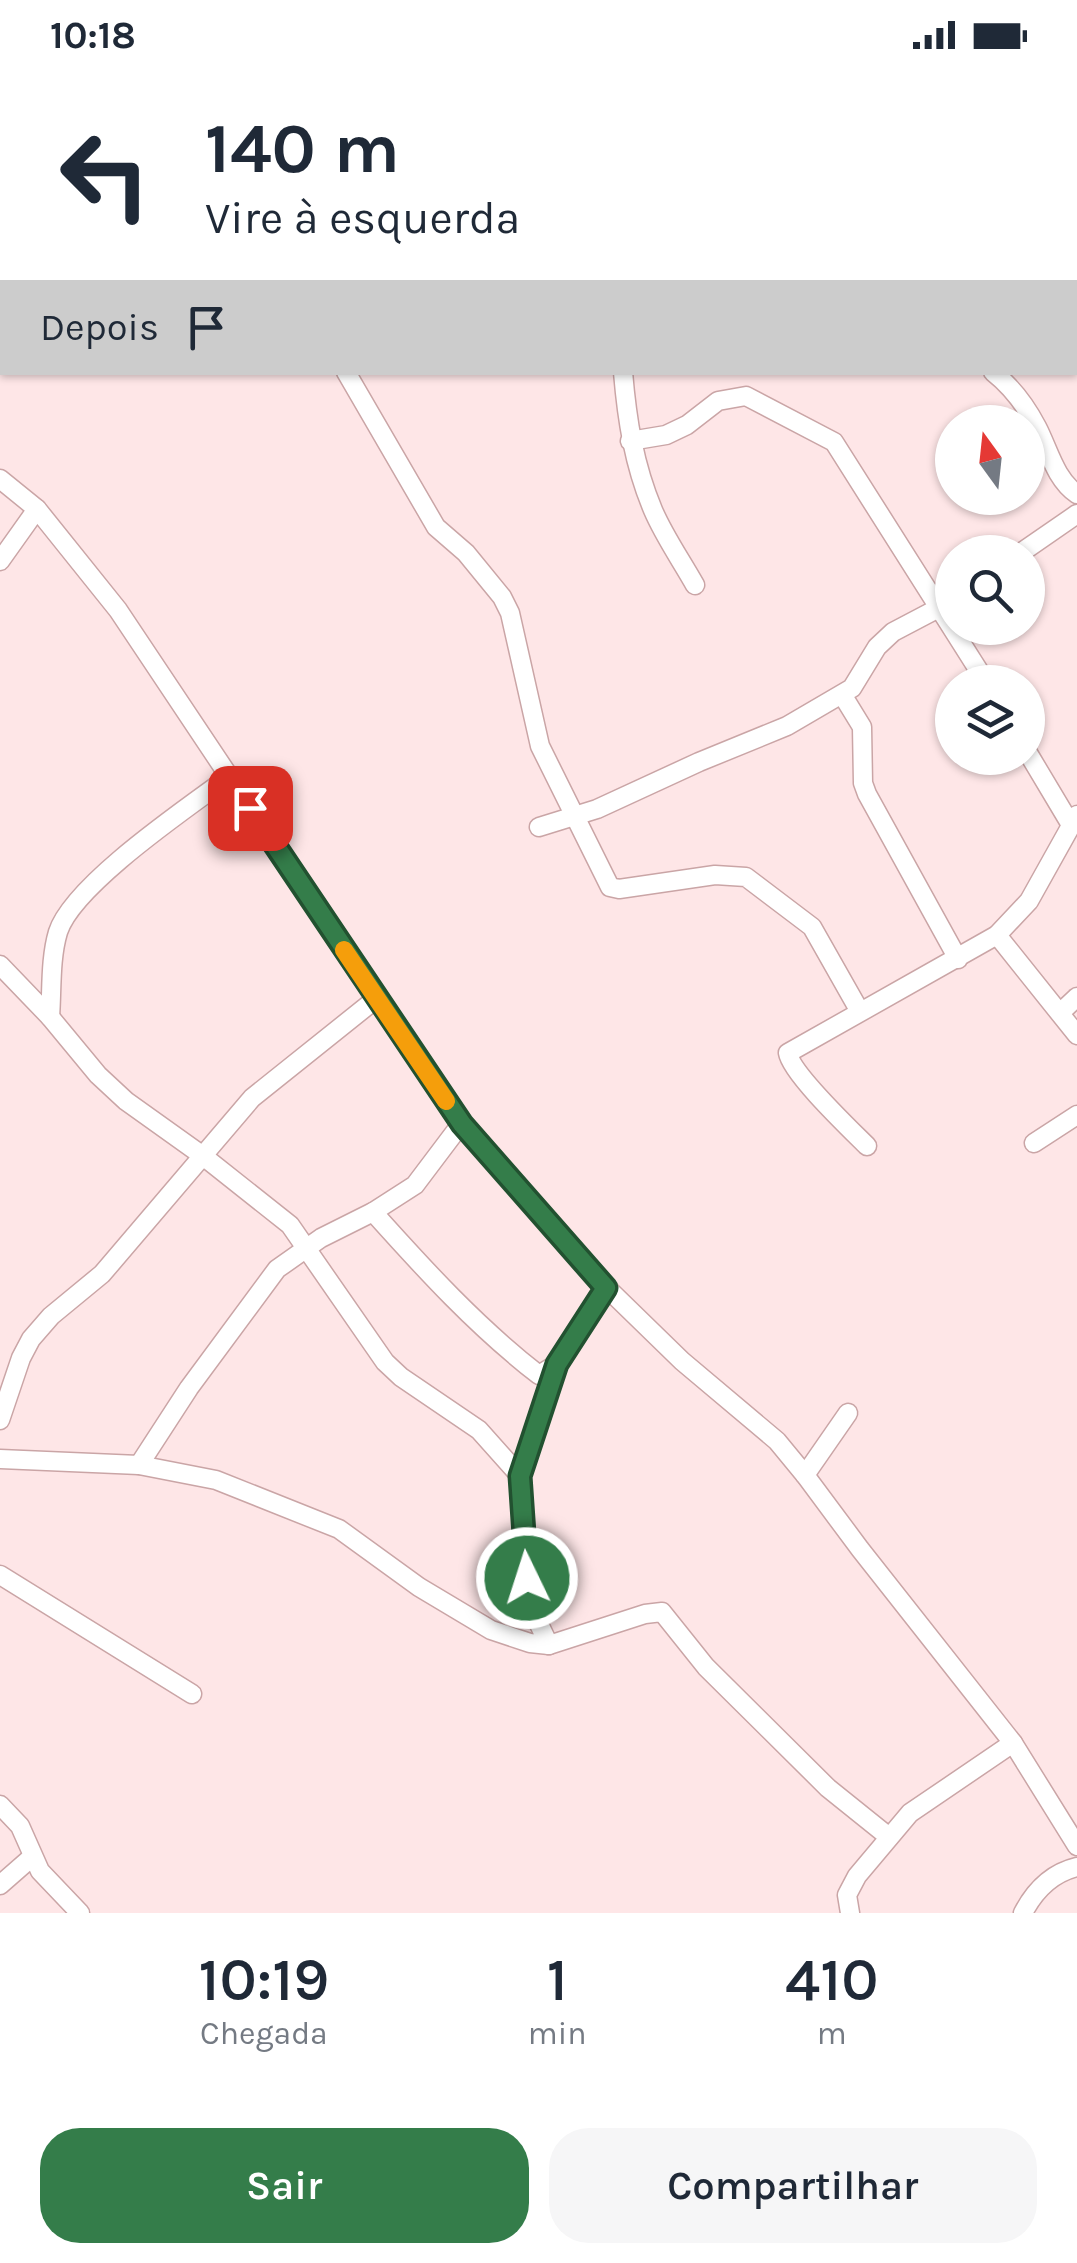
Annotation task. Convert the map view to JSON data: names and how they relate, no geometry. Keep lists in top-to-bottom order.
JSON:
{
  "north": "top",
  "page": {
    "status": "10:18",
    "turn": ["140 m", "Vire à esquerda"],
    "then": "Depois",
    "eta": [
      "10:19",
      "Chegada",
      "1",
      "min",
      "410",
      "m"
    ],
    "buttons": ["Sair", "Compartilhar"]
  }
}
